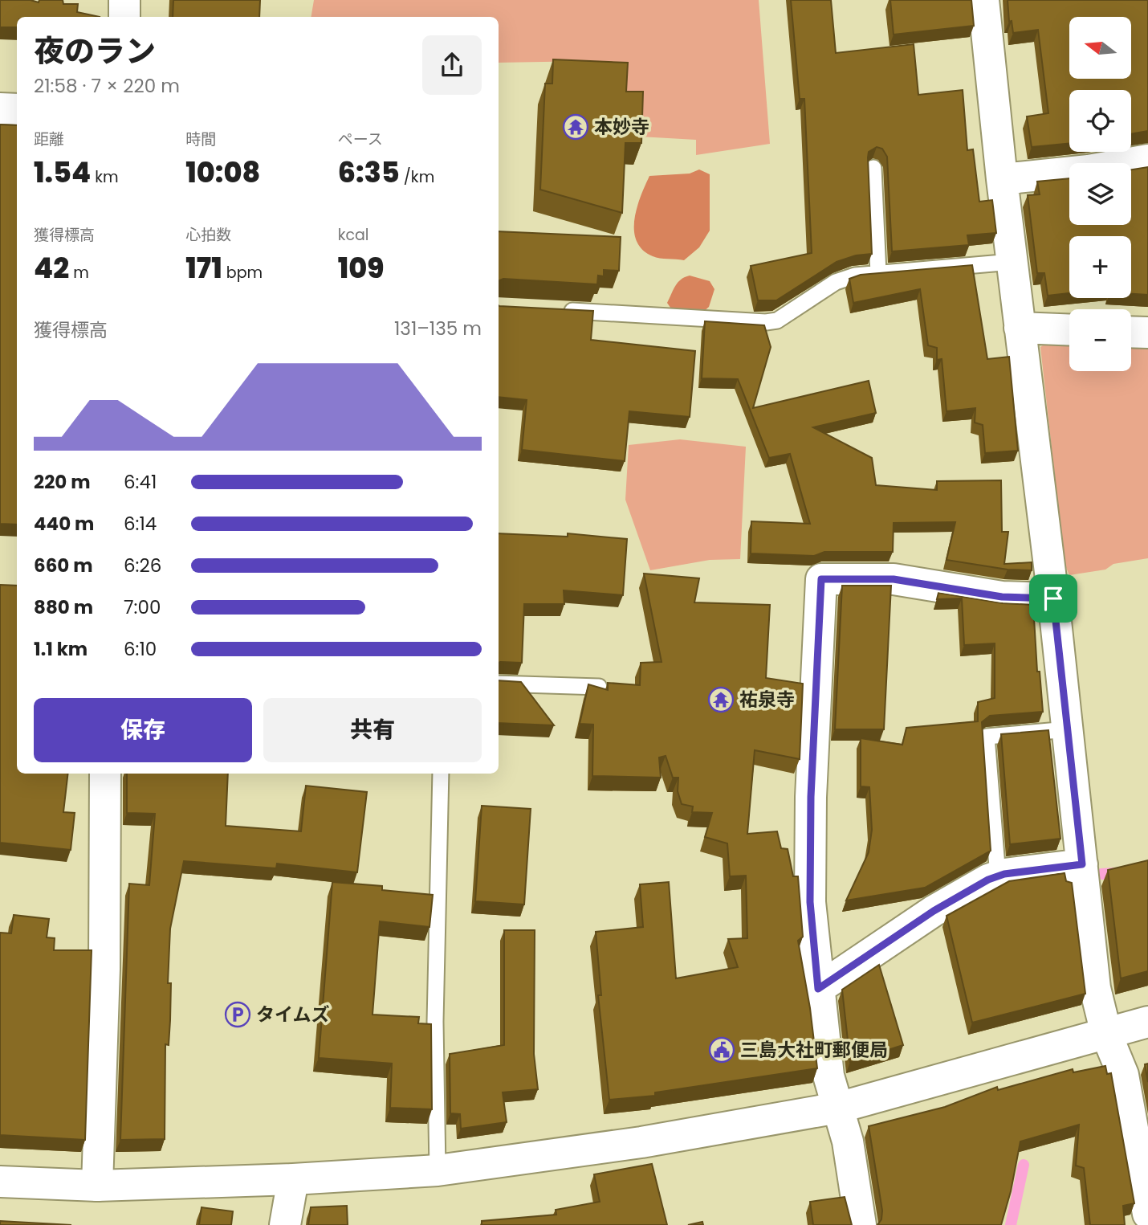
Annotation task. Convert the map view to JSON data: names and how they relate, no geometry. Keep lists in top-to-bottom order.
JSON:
{
  "places": {
    "temple": ["本妙寺", "祐泉寺"],
    "parking": ["タイムズ"],
    "public building": ["三島大社町郵便局"]
  },
  "north": "left",
  "page": {
    "map_buttons": ["+", "−"],
    "heading": ["夜のラン", "21:58 · 7 × 220 m"],
    "stats": [
      ["距離", "1.54 km"],
      ["時間", "10:08"],
      ["ペース", "6:35 /km"],
      ["獲得標高", "42 m"],
      ["心拍数", "171 bpm"],
      ["kcal", "109"]
    ],
    "chart": ["獲得標高", "131–135 m"],
    "list": [
      {
        "name": "220 m",
        "note": "6:41"
      },
      {
        "name": "440 m",
        "note": "6:14"
      },
      {
        "name": "660 m",
        "note": "6:26"
      },
      {
        "name": "880 m",
        "note": "7:00"
      },
      {
        "name": "1.1 km",
        "note": "6:10"
      }
    ],
    "buttons": ["保存", "共有"]
  }
}
